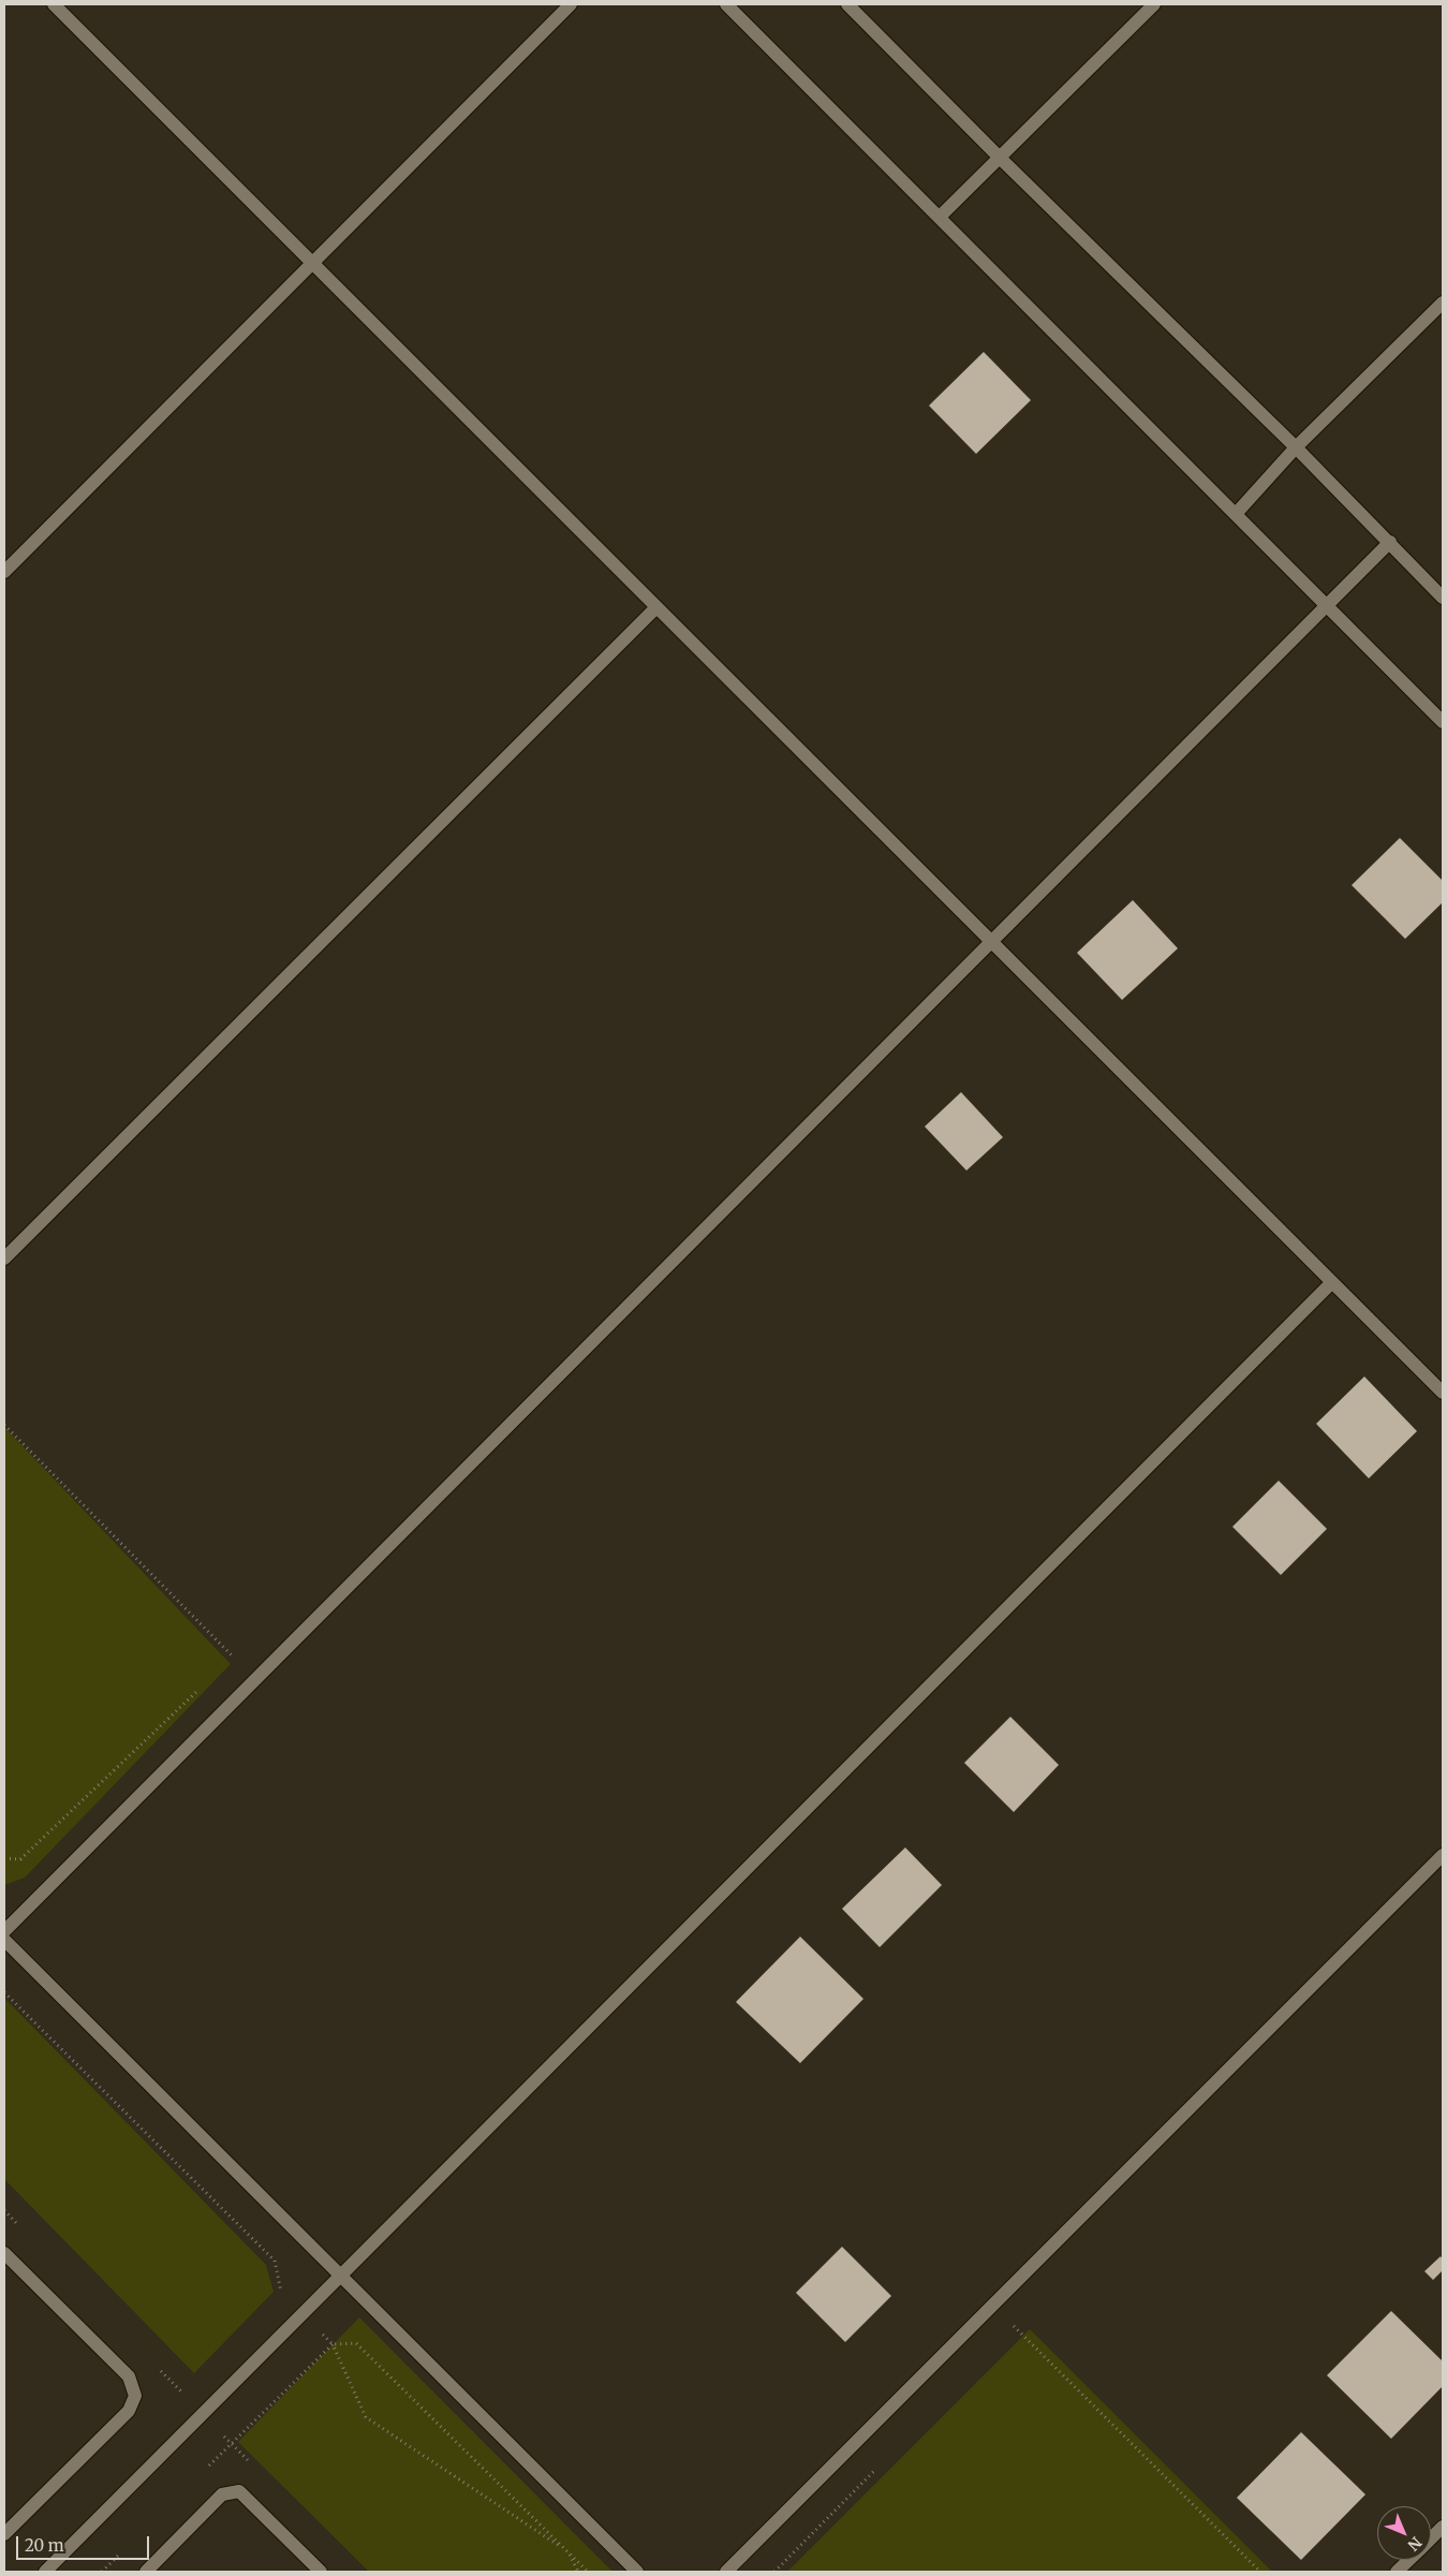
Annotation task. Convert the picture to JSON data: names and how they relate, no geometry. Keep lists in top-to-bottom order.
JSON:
{
  "scale_bar": "20 m",
  "north": "bottom right"
}
